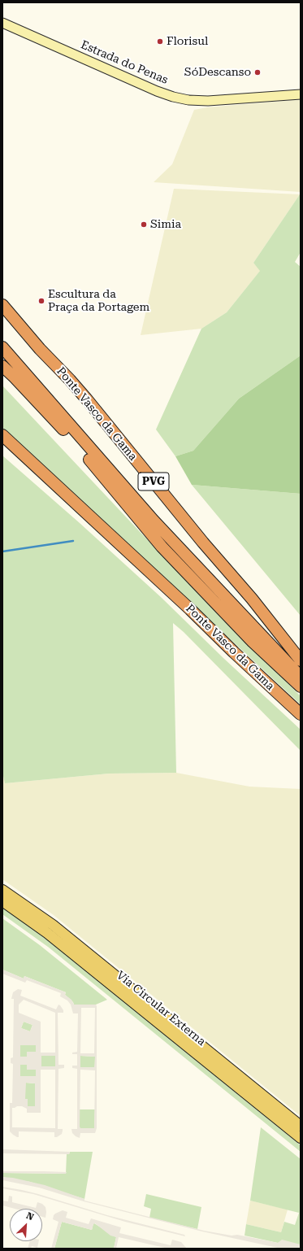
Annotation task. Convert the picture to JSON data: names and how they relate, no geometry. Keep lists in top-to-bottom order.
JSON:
{
  "streets": {
    "highway": ["Ponte Vasco da Gama", "PVG"],
    "main road": ["Via Circular Externa"],
    "street": ["Estrada do Penas"]
  },
  "places": [
    "Florisul",
    "SóDescanso",
    "Simia",
    "Escultura da Praça da Portagem"
  ],
  "north": "top right"
}
